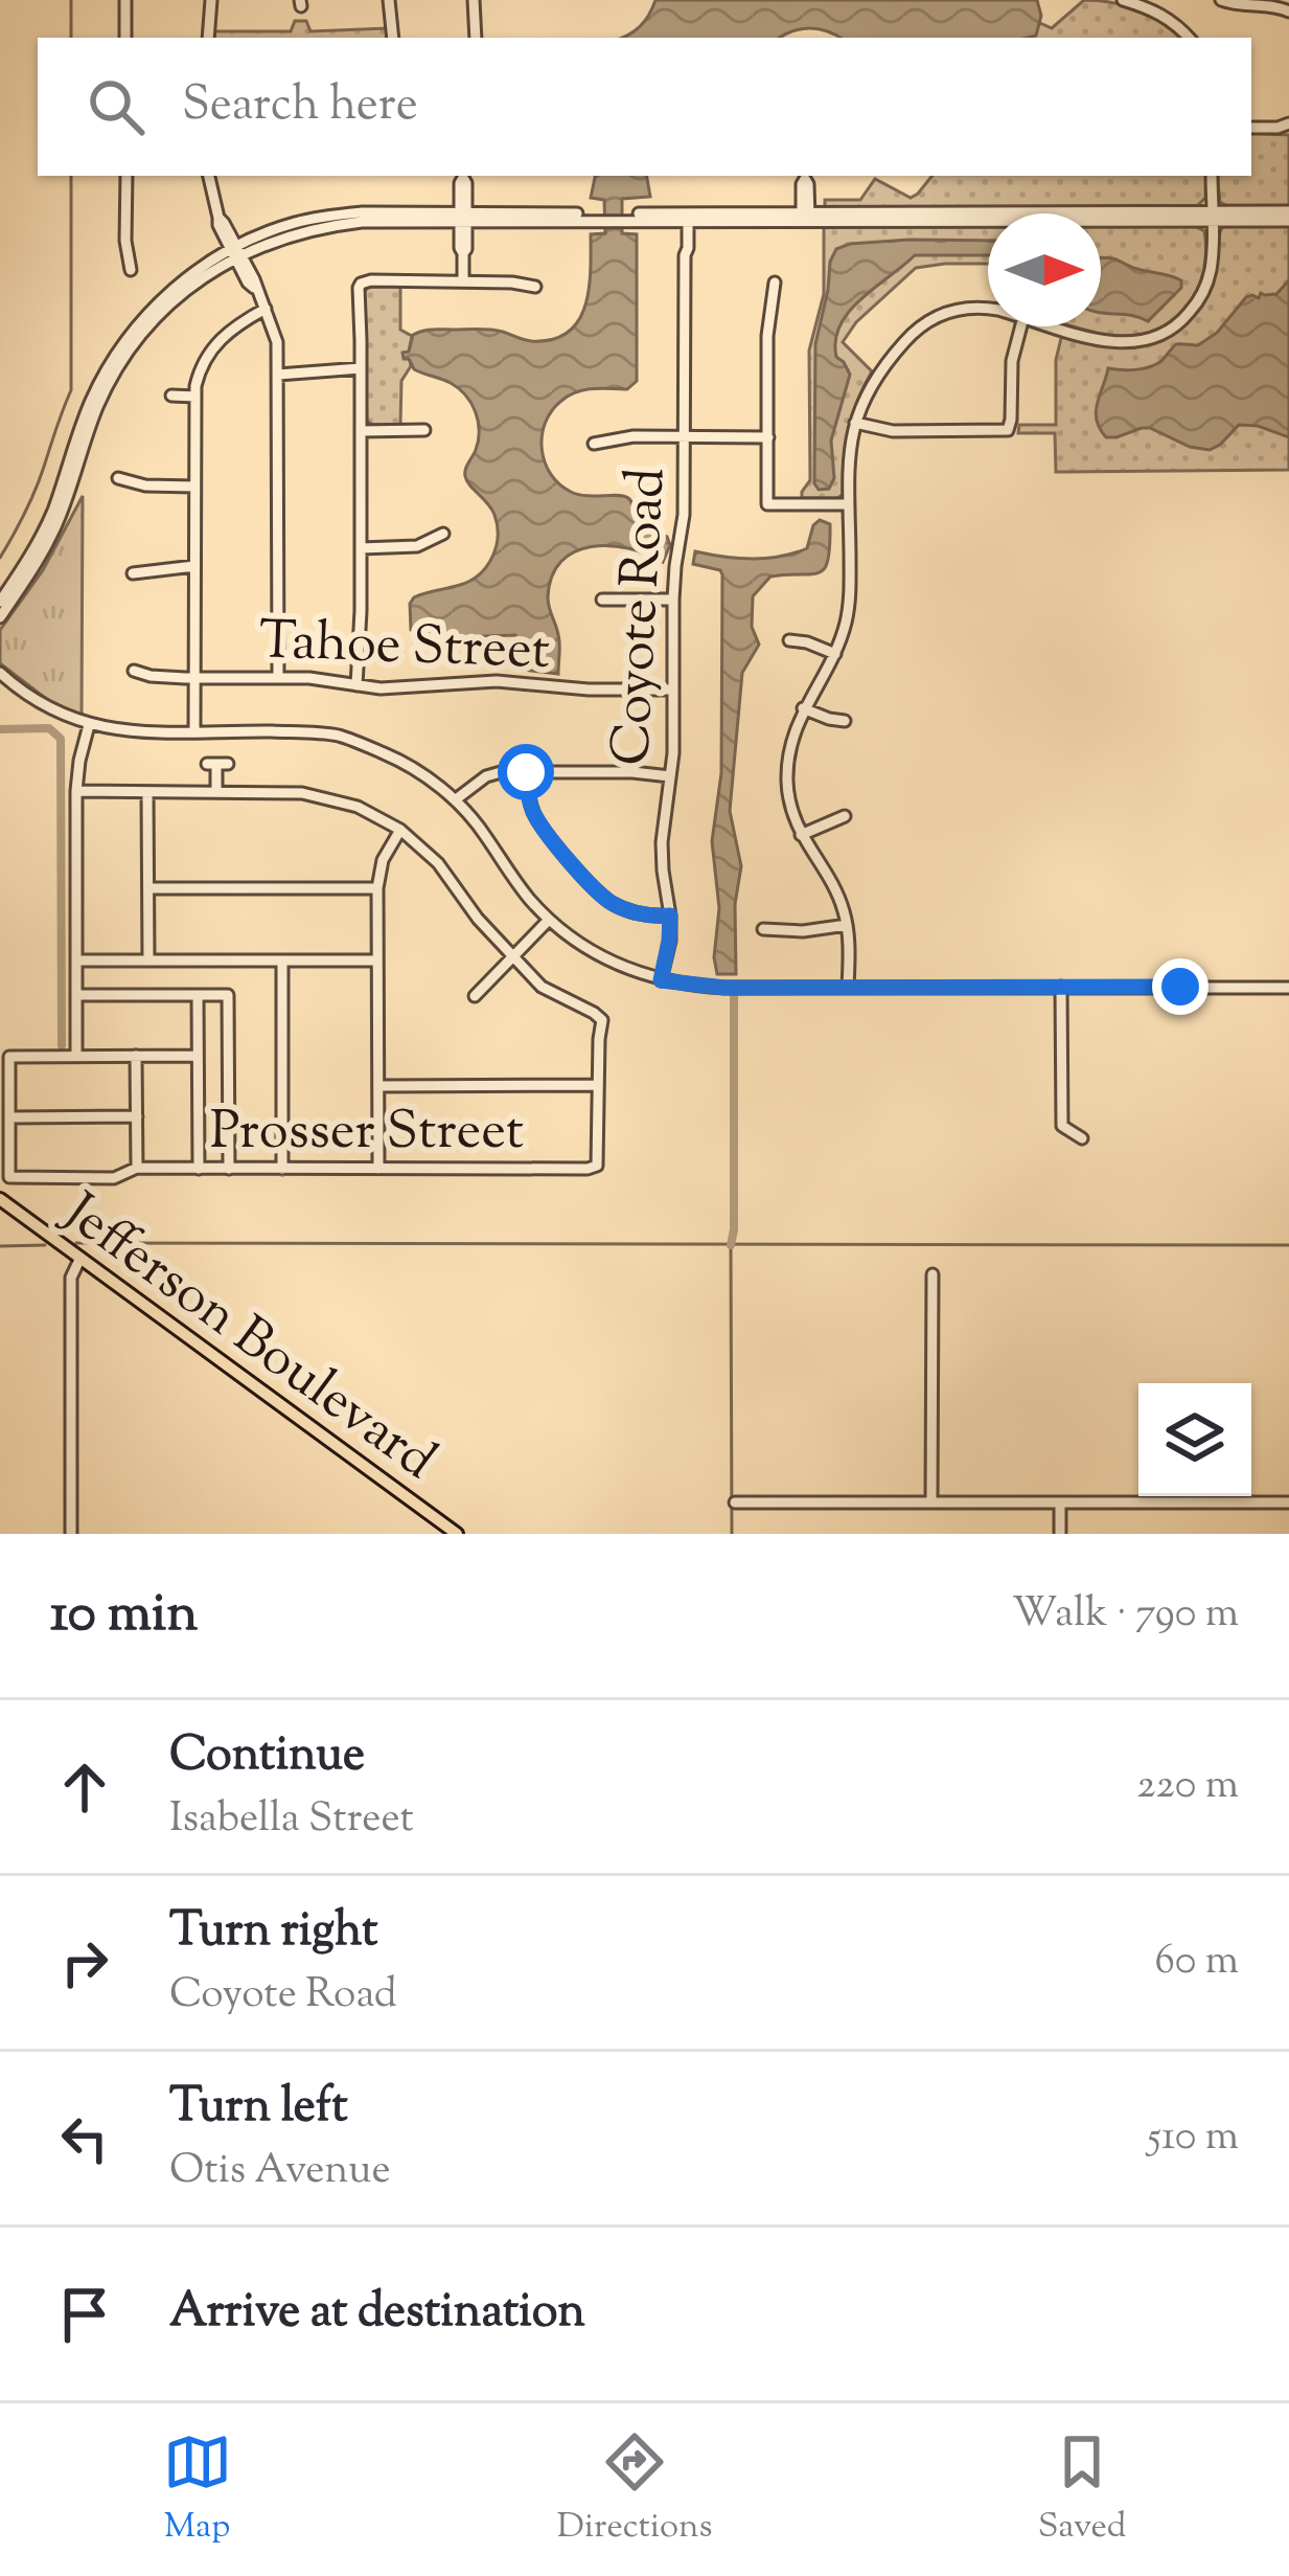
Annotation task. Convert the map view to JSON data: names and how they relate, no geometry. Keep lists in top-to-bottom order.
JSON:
{
  "streets": {
    "main road": ["Jefferson Boulevard"],
    "street": ["Coyote Road", "Tahoe Street", "Prosser Street"]
  },
  "crossings": [
    ["Coyote Road", "Tahoe Street"]
  ],
  "north": "right",
  "page": {
    "search": "Search here",
    "heading": ["10 min", "Walk · 790 m"],
    "list": [
      ["Continue", "Isabella Street", "220 m"],
      ["Turn right", "Coyote Road", "60 m"],
      ["Turn left", "Otis Avenue", "510 m"],
      "Arrive at destination"
    ],
    "nav": ["Map", "Directions", "Saved"]
  }
}
